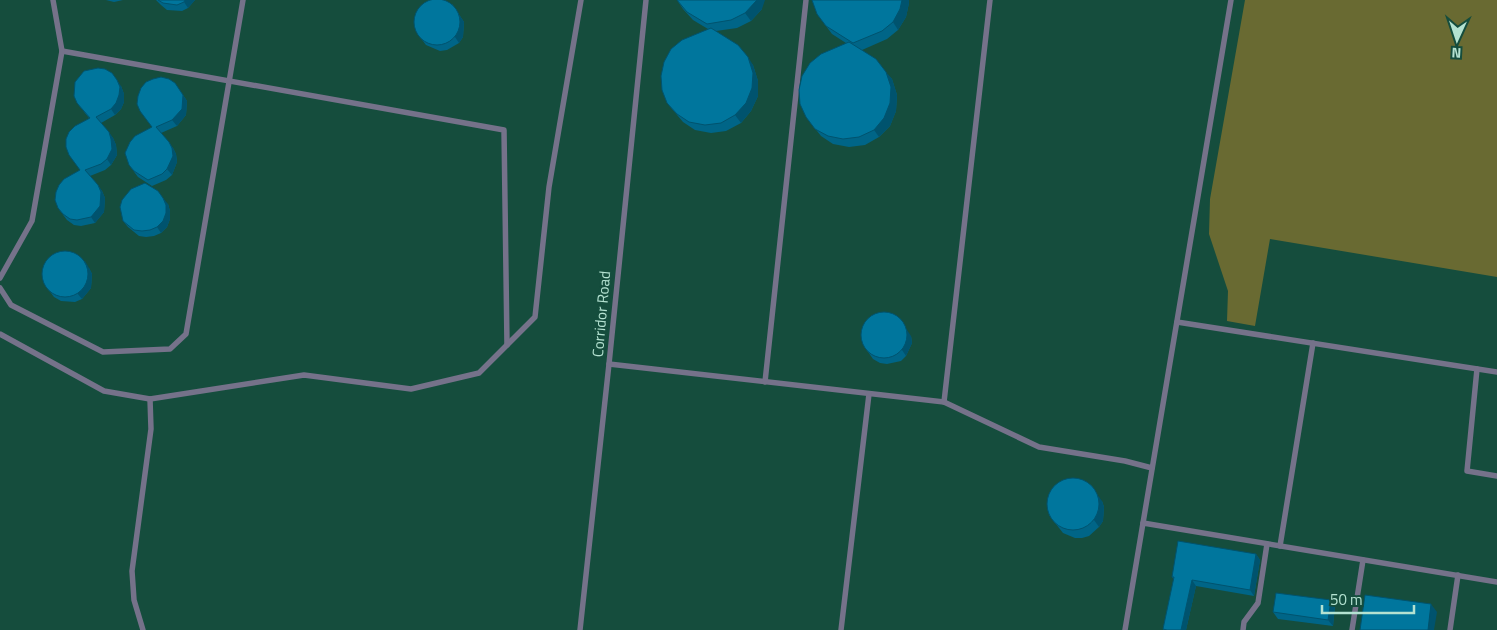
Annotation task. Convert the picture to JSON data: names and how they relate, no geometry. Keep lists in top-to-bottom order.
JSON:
{
  "streets": {
    "lane": ["Corridor Road"]
  },
  "scale_bar": "50 m",
  "north": "bottom"
}
